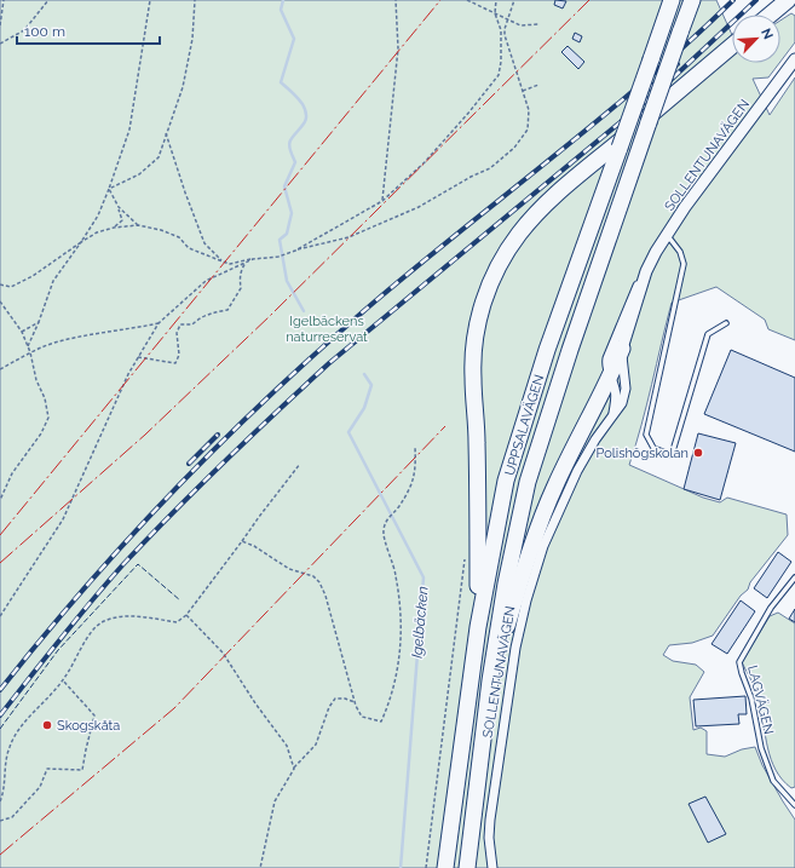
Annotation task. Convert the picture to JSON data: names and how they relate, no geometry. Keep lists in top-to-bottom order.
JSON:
{
  "streets": {
    "highway": ["UPPSALAVÄGEN"],
    "street": ["SOLLENTUNAVÄGEN"],
    "lane": ["LAGVÄGEN"]
  },
  "water": ["Igelbäcken"],
  "parks": ["Igelbäckens naturreservat"],
  "places": ["Polishögskolan", "Skogskåta"],
  "scale_bar": "100 m",
  "north": "top right"
}
